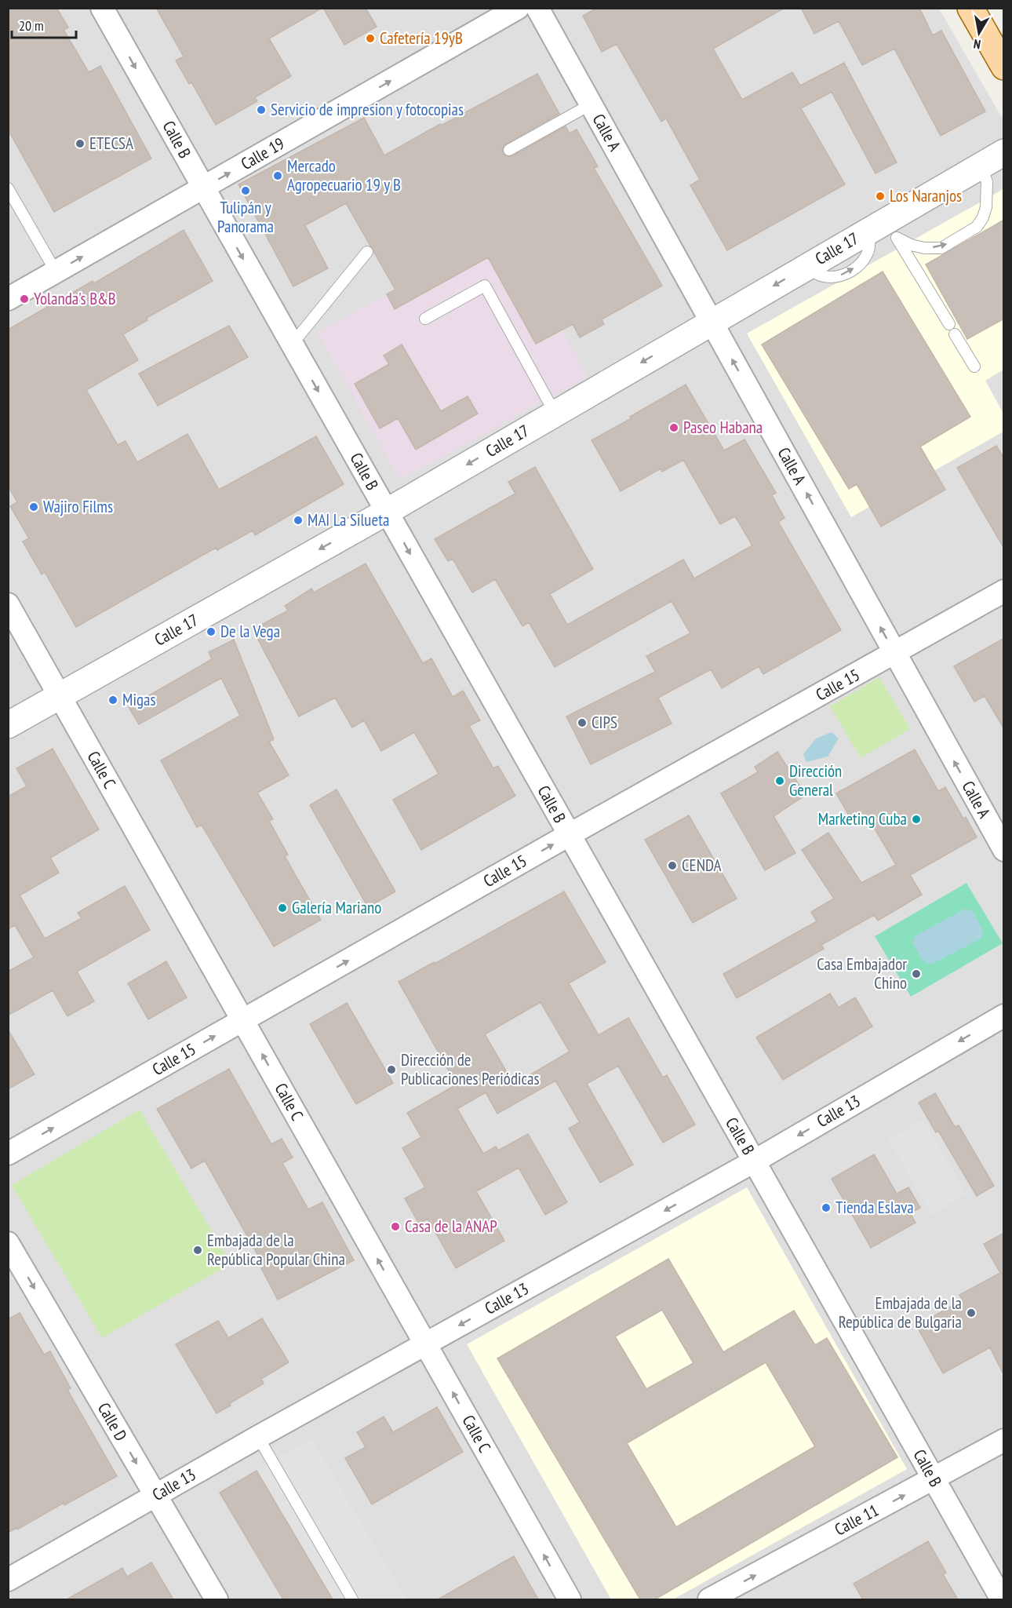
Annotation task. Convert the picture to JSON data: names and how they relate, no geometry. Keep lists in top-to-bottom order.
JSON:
{
  "streets": {
    "street": [
      "Calle A",
      "Calle B",
      "Calle 19",
      "Calle 17",
      "Calle 15",
      "Calle C",
      "Calle 13",
      "Calle D",
      "Calle 11"
    ]
  },
  "crossings": [
    ["Calle A", "Calle 17"],
    ["Calle A", "Calle 15"],
    ["Calle B", "Calle 19"],
    ["Calle B", "Calle 17"],
    ["Calle B", "Calle 15"],
    ["Calle B", "Calle 13"],
    ["Calle B", "Calle 11"],
    ["Calle 17", "Calle C"],
    ["Calle 15", "Calle C"],
    ["Calle C", "Calle 13"],
    ["Calle 13", "Calle D"]
  ],
  "one_way": [
    "Calle A",
    "Calle B",
    "Calle 19",
    "Calle 17",
    "Calle 15",
    "Calle C",
    "Calle 13",
    "Calle D",
    "Calle 11"
  ],
  "places": [
    "Cafetería 19yB",
    "Servicio de impresion y fotocopias",
    "ETECSA",
    "Mercado Agropecuario 19 y B",
    "Tulipán y Panorama",
    "Los Naranjos",
    "Yolanda's B&B",
    "Paseo Habana",
    "Wajiro Films",
    "MAI La Silueta",
    "De la Vega",
    "Migas",
    "CIPS",
    "Dirección General",
    "Marketing Cuba",
    "CENDA",
    "Galería Mariano",
    "Casa Embajador Chino",
    "Dirección de Publicaciones Periódicas",
    "Tienda Eslava",
    "Casa de la ANAP",
    "Embajada de la República Popular China",
    "Embajada de la República de Bulgaria"
  ],
  "scale_bar": "20 m",
  "north": "bottom"
}
